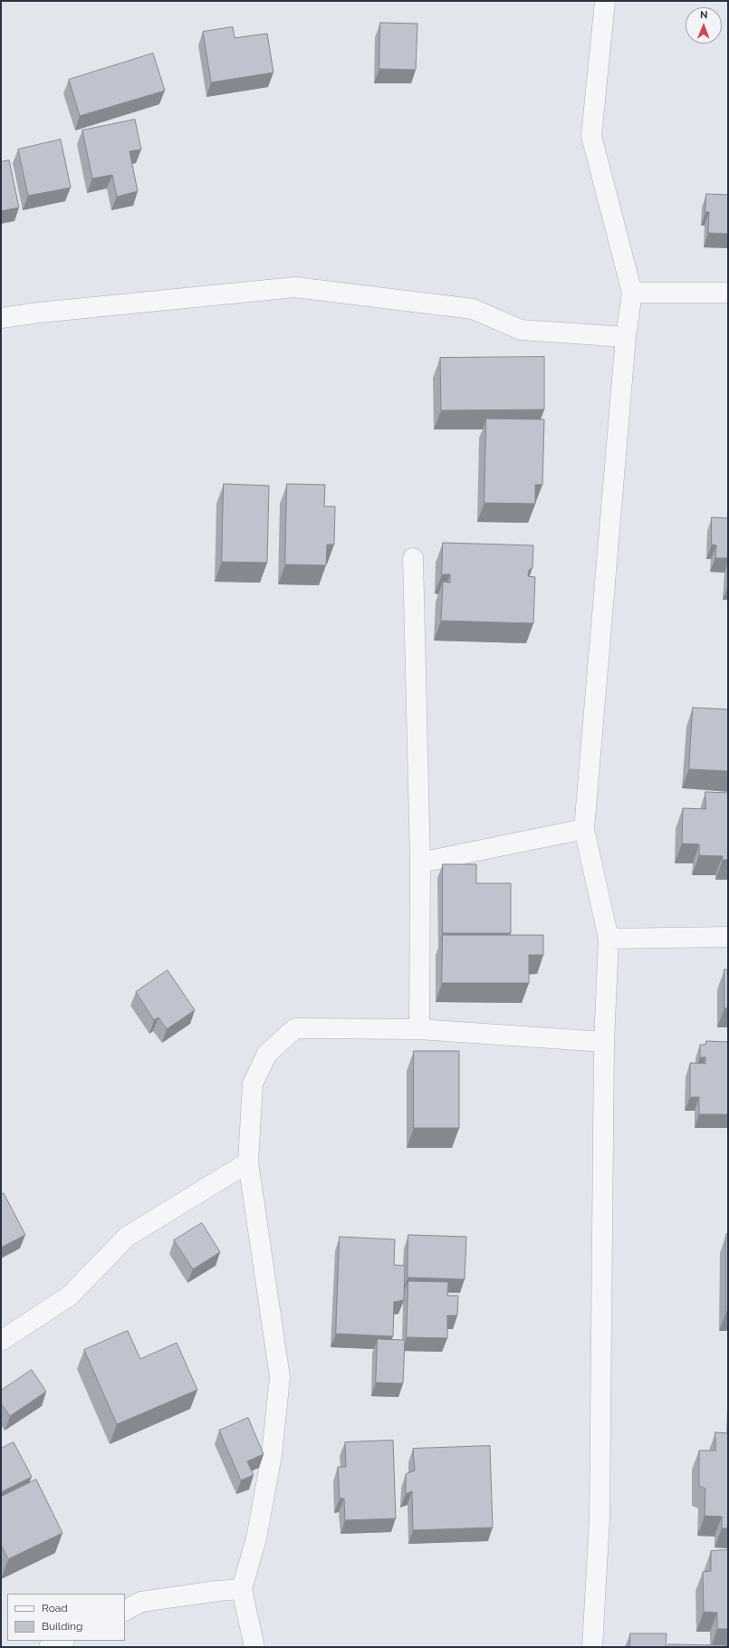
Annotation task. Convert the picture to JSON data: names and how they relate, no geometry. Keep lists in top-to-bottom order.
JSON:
{
  "legend": ["Road", "Building"],
  "north": "top"
}
